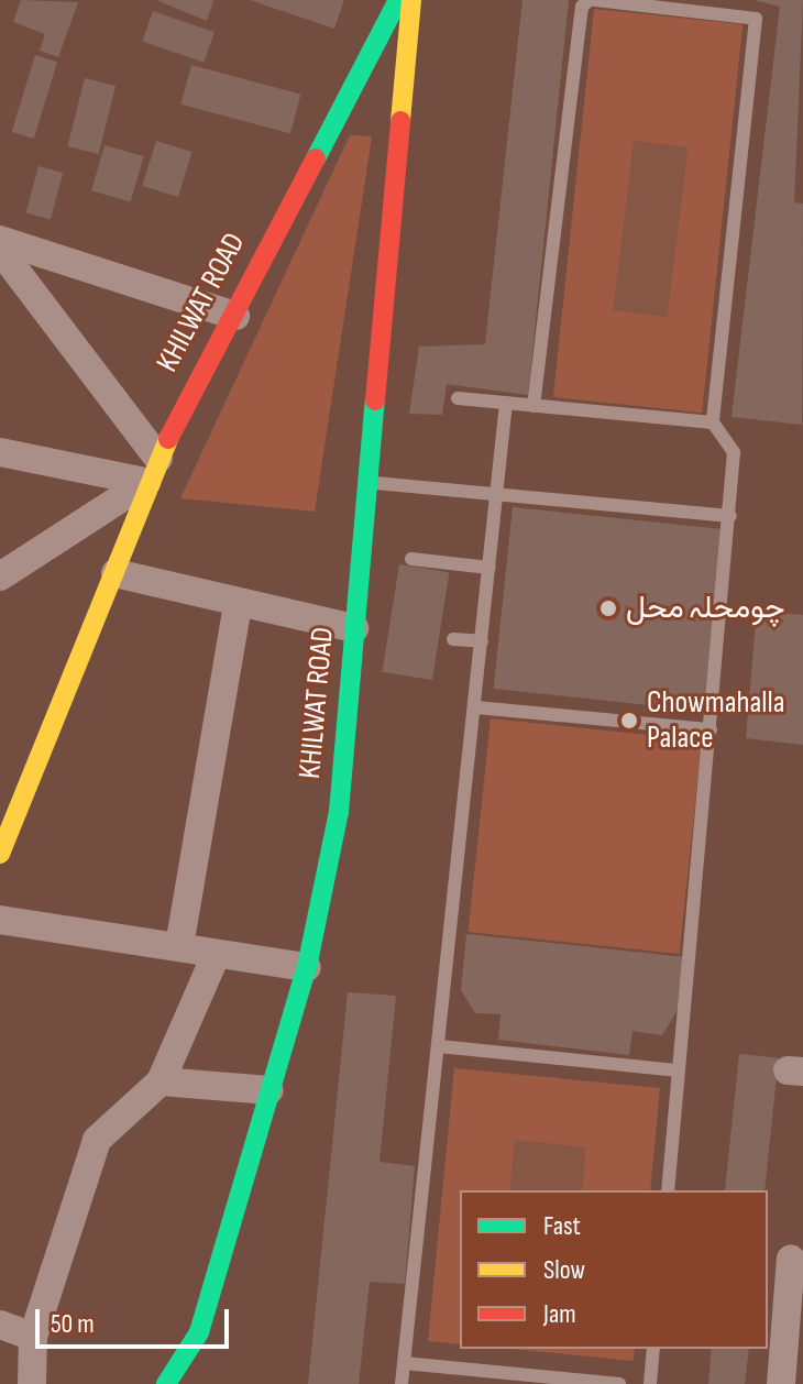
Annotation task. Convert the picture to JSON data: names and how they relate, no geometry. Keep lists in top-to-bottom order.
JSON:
{
  "streets": {
    "main road": ["KHILWAT ROAD"]
  },
  "places": ["چومحلہ محل", "Chowmahalla Palace"],
  "legend": ["Fast", "Slow", "Jam"],
  "scale_bar": "50 m"
}
